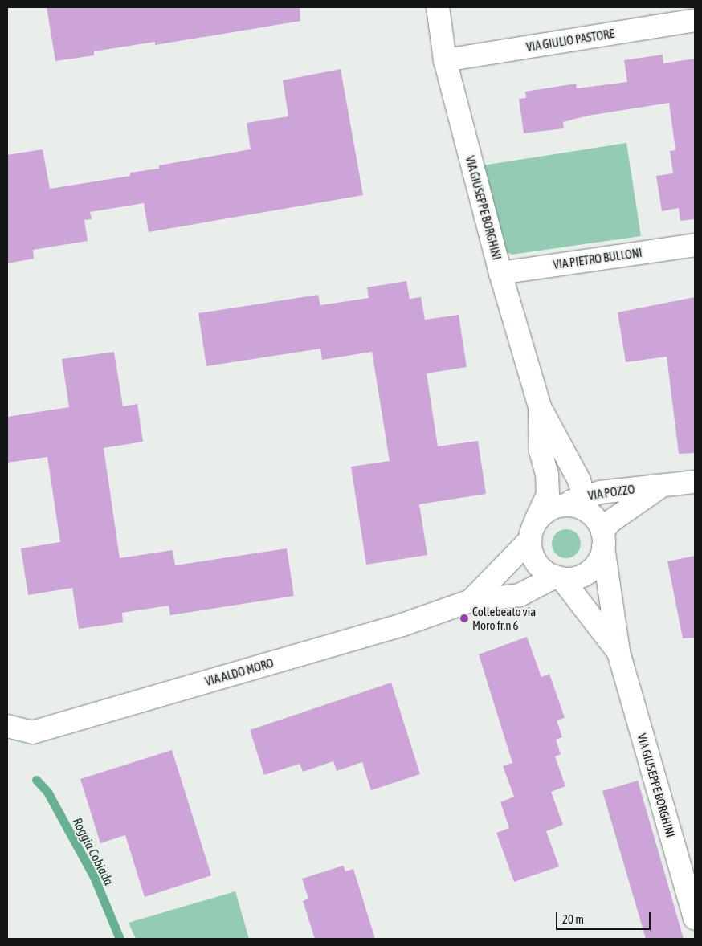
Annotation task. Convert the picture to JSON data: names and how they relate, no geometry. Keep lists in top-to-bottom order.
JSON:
{
  "streets": {
    "street": [
      "VIA GIULIO PASTORE",
      "VIA GIUSEPPE BORGHINI",
      "VIA PIETRO BULLONI",
      "VIA POZZO",
      "VIA ALDO MORO"
    ]
  },
  "crossings": [
    ["VIA GIULIO PASTORE", "VIA GIUSEPPE BORGHINI"],
    ["VIA GIUSEPPE BORGHINI", "VIA PIETRO BULLONI"],
    ["VIA GIUSEPPE BORGHINI", "VIA POZZO"],
    ["VIA GIUSEPPE BORGHINI", "VIA ALDO MORO"],
    ["VIA POZZO", "VIA ALDO MORO"]
  ],
  "water": ["Roggia Cobiada"],
  "places": ["Collebeato via Moro fr.n 6"],
  "scale_bar": "20 m"
}
